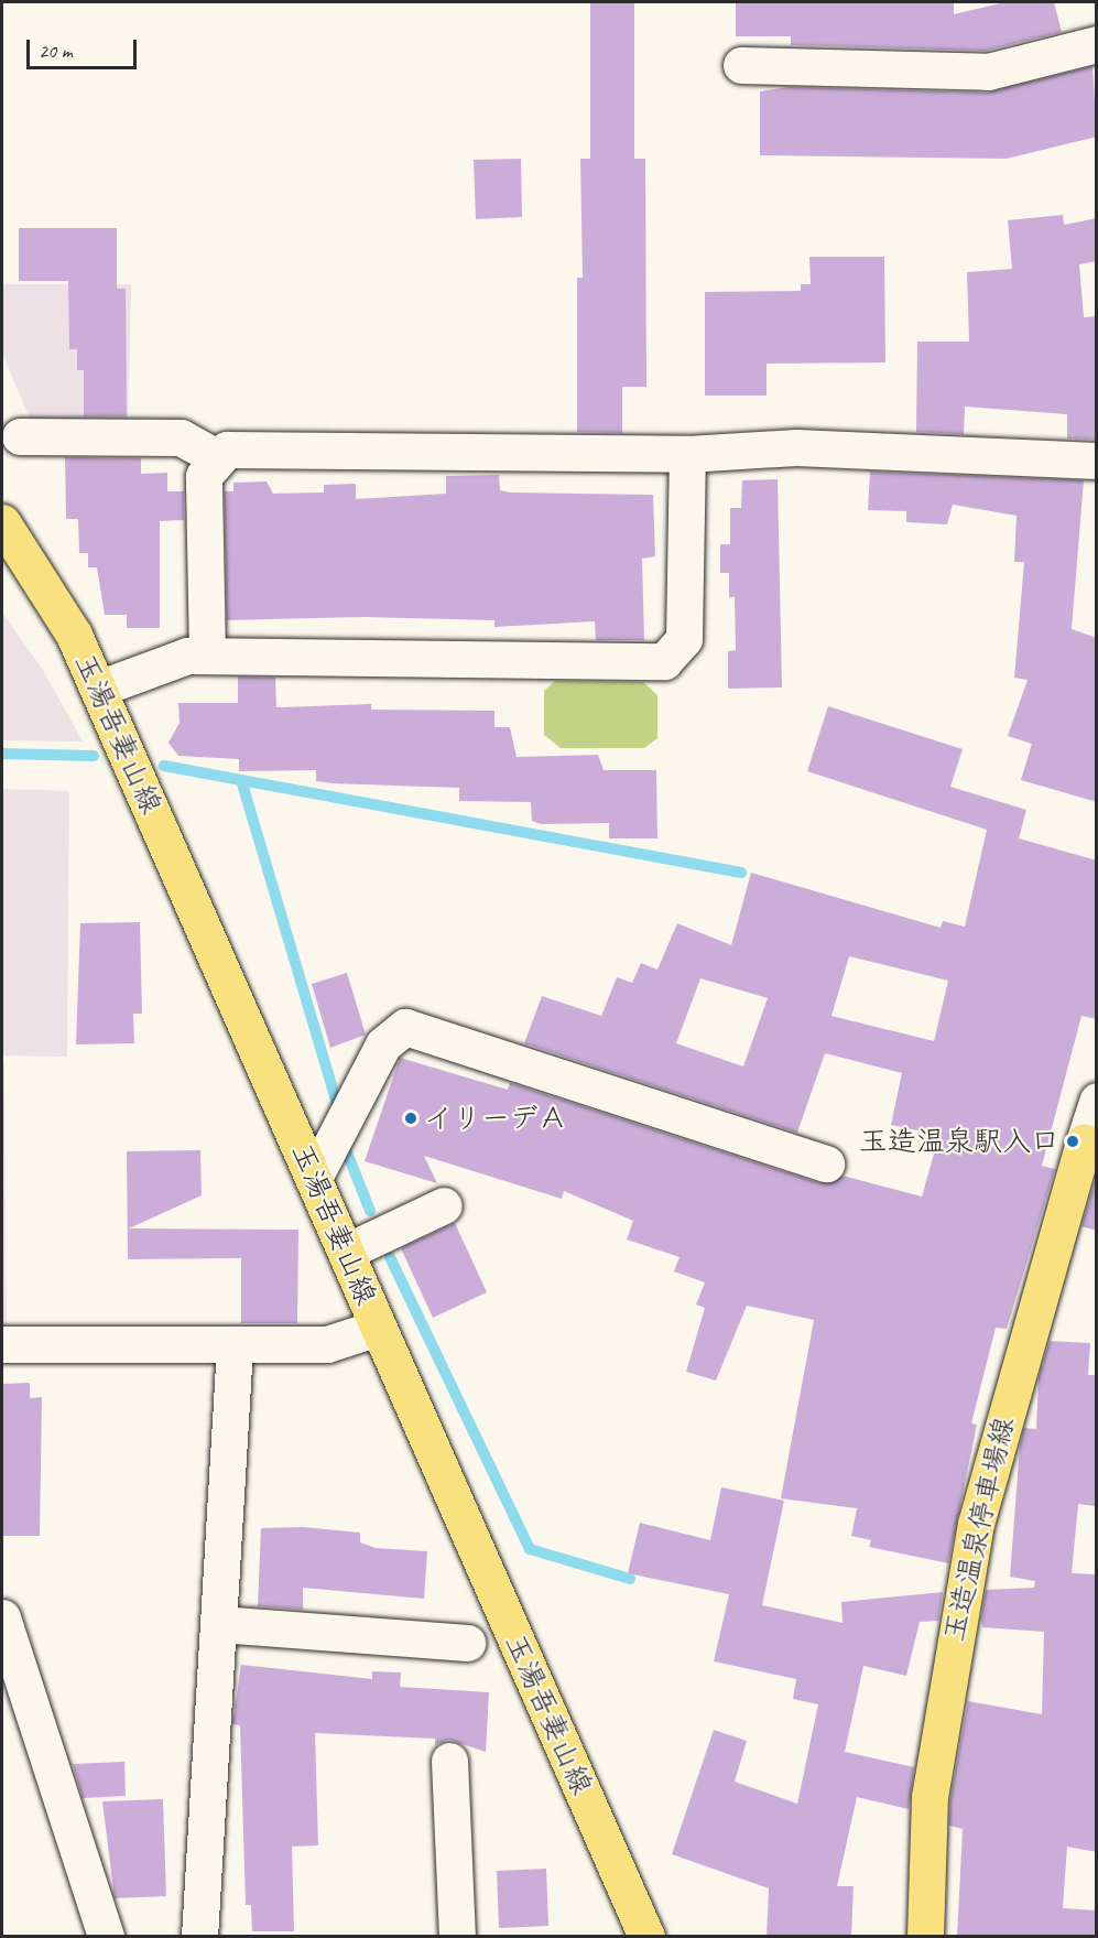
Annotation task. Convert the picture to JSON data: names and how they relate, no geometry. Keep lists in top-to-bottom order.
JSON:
{
  "streets": {
    "main road": ["玉湯吾妻山線", "玉造温泉停車場線"]
  },
  "places": ["イリーデＡ", "玉造温泉駅入口"],
  "scale_bar": "20 m"
}
